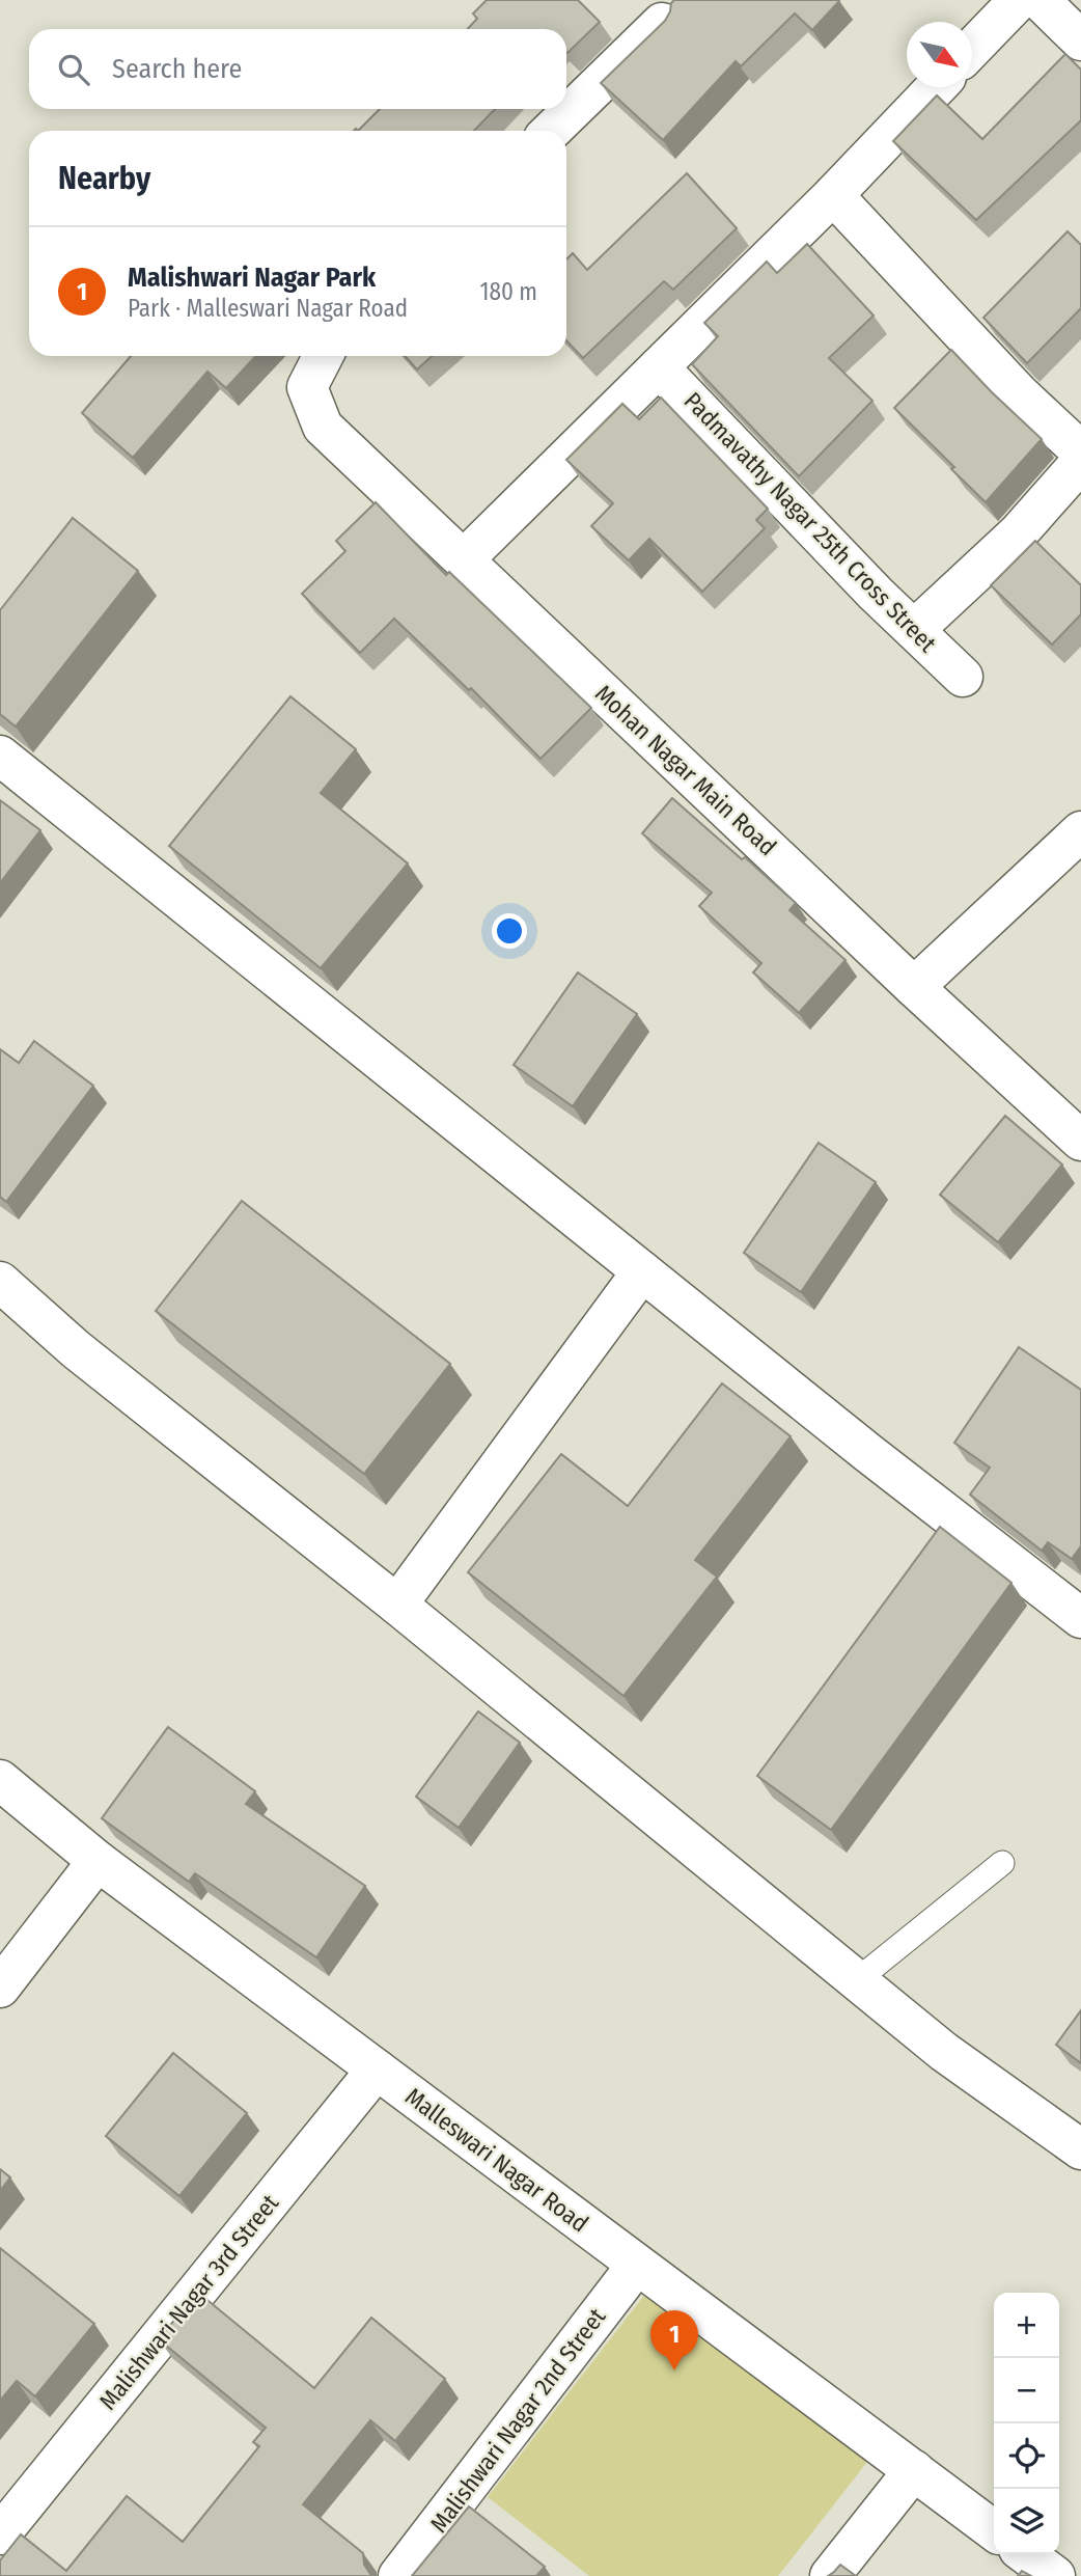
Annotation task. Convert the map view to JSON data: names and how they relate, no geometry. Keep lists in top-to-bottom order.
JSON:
{
  "streets": {
    "street": [
      "Padmavathy Nagar 25th Cross Street",
      "Mohan Nagar Main Road",
      "Malleswari Nagar Road",
      "Malishwari Nagar 3rd Street",
      "Malishwari Nagar 2nd Street"
    ]
  },
  "crossings": [
    ["Malleswari Nagar Road", "Malishwari Nagar 3rd Street"],
    ["Malleswari Nagar Road", "Malishwari Nagar 2nd Street"]
  ],
  "north": "bottom right",
  "page": {
    "search": "Search here",
    "heading": "Nearby",
    "list": [
      {
        "mark": "1",
        "name": "Malishwari Nagar Park",
        "note": "Park · Malleswari Nagar Road",
        "value": "180 m"
      }
    ],
    "map_buttons": ["+", "−"],
    "pins": "1"
  }
}
